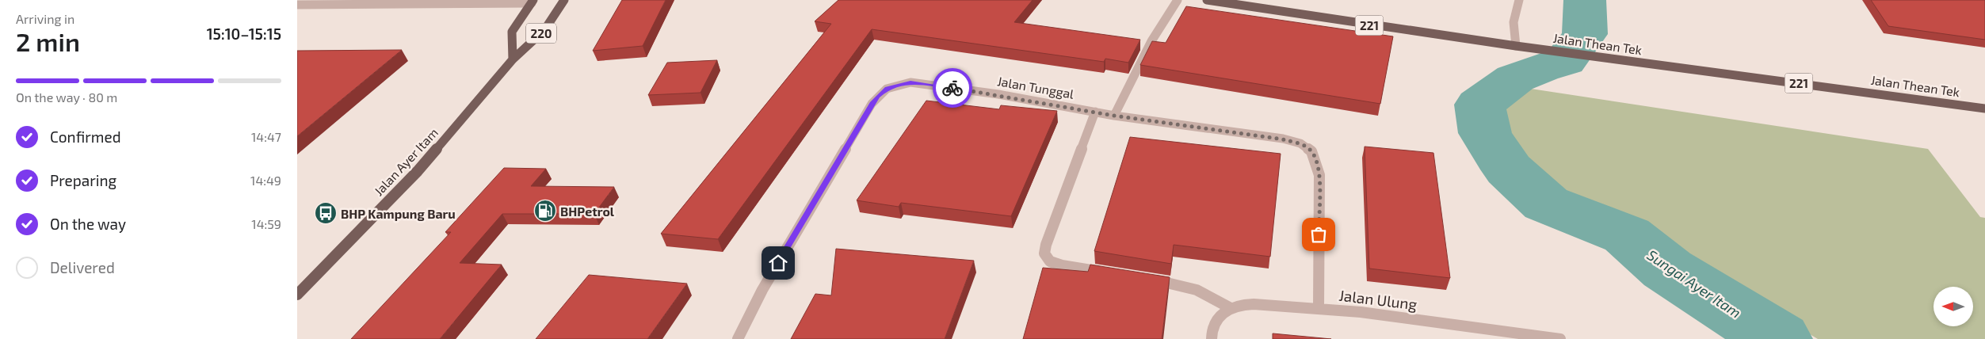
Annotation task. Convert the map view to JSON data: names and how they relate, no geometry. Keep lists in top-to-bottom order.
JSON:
{
  "streets": {
    "main road": [
      "221",
      "220",
      "Jalan Thean Tek",
      "Jalan Ayer Itam"
    ],
    "street": ["Jalan Tunggal", "Jalan Ulung"]
  },
  "crossings": [
    ["220", "Jalan Ayer Itam"],
    ["Jalan Tunggal", "Jalan Ulung"]
  ],
  "water": ["Sungai Ayer Itam"],
  "places": {
    "fuel station": ["BHPetrol"],
    "bus stop": ["BHP Kampung Baru"]
  },
  "north": "left",
  "page": {
    "heading": ["2 min", "Arriving in", "15:10–15:15"],
    "bar": "On the way · 80 m",
    "list": [
      ["Confirmed", "14:47"],
      ["Preparing", "14:49"],
      ["On the way", "14:59"],
      "Delivered"
    ]
  }
}
